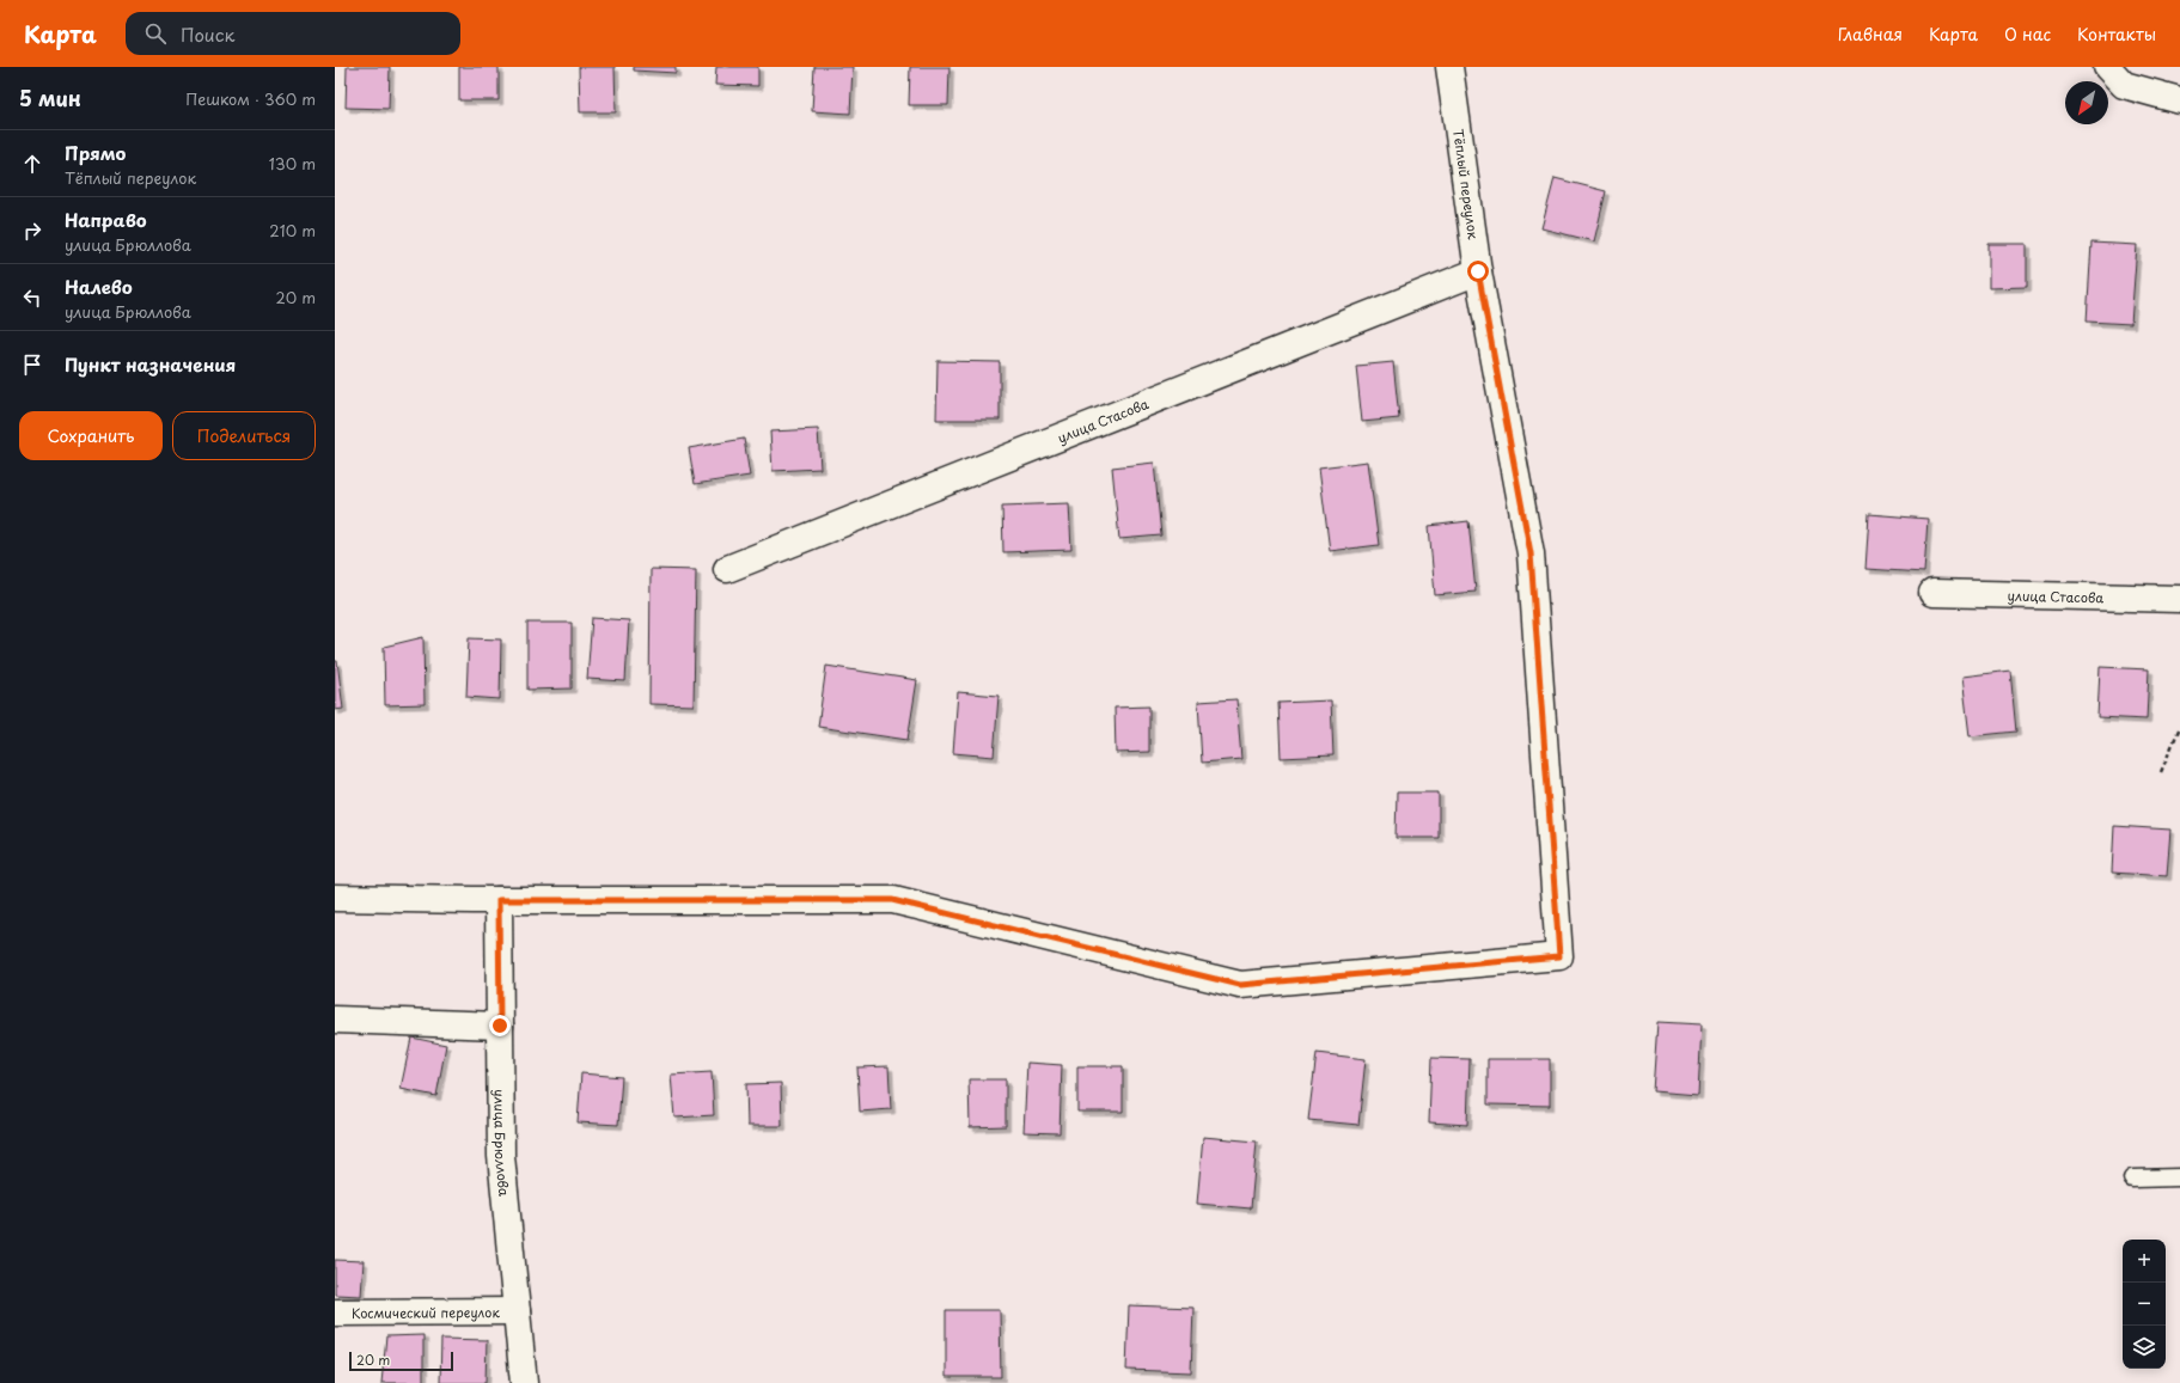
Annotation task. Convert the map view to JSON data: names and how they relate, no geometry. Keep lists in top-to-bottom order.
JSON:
{
  "streets": {
    "street": [
      "Тёплый переулок",
      "улица Стасова",
      "улица Брюллова",
      "Космический переулок"
    ]
  },
  "crossings": [
    ["Тёплый переулок", "улица Стасова"],
    ["Тёплый переулок", "улица Брюллова"],
    ["улица Брюллова", "Космический переулок"]
  ],
  "scale_bar": "20 m",
  "north": "bottom left",
  "page": {
    "header": "Карта",
    "search": "Поиск",
    "nav": [
      "Главная",
      "Карта",
      "О нас",
      "Контакты"
    ],
    "heading": ["5 мин", "Пешком · 360 m"],
    "list": [
      ["Прямо", "Тёплый переулок", "130 m"],
      ["Направо", "улица Брюллова", "210 m"],
      ["Налево", "улица Брюллова", "20 m"],
      "Пункт назначения"
    ],
    "buttons": ["Сохранить", "Поделиться"],
    "map_buttons": ["+", "−"],
    "scale": "20 m"
  }
}
